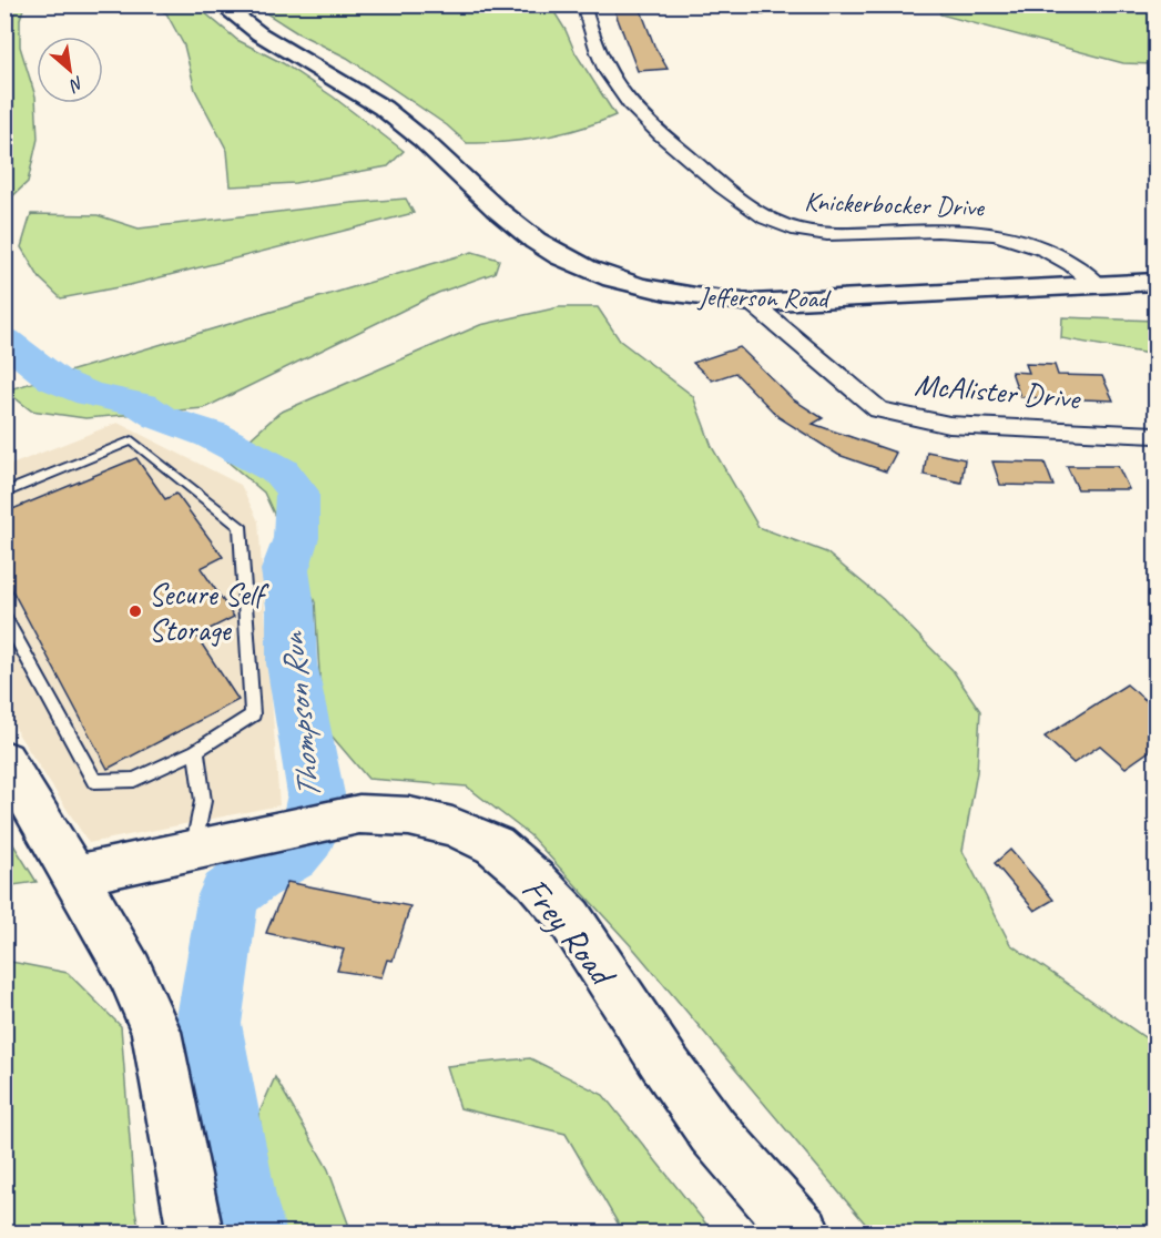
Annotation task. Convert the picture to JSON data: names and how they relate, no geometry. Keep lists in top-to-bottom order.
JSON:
{
  "streets": {
    "street": [
      "Knickerbocker Drive",
      "Jefferson Road",
      "McAlister Drive",
      "Frey Road"
    ]
  },
  "crossings": [
    ["Knickerbocker Drive", "Jefferson Road"],
    ["Jefferson Road", "McAlister Drive"]
  ],
  "water": ["Thompson Run"],
  "places": ["Secure Self Storage"],
  "north": "bottom right"
}
